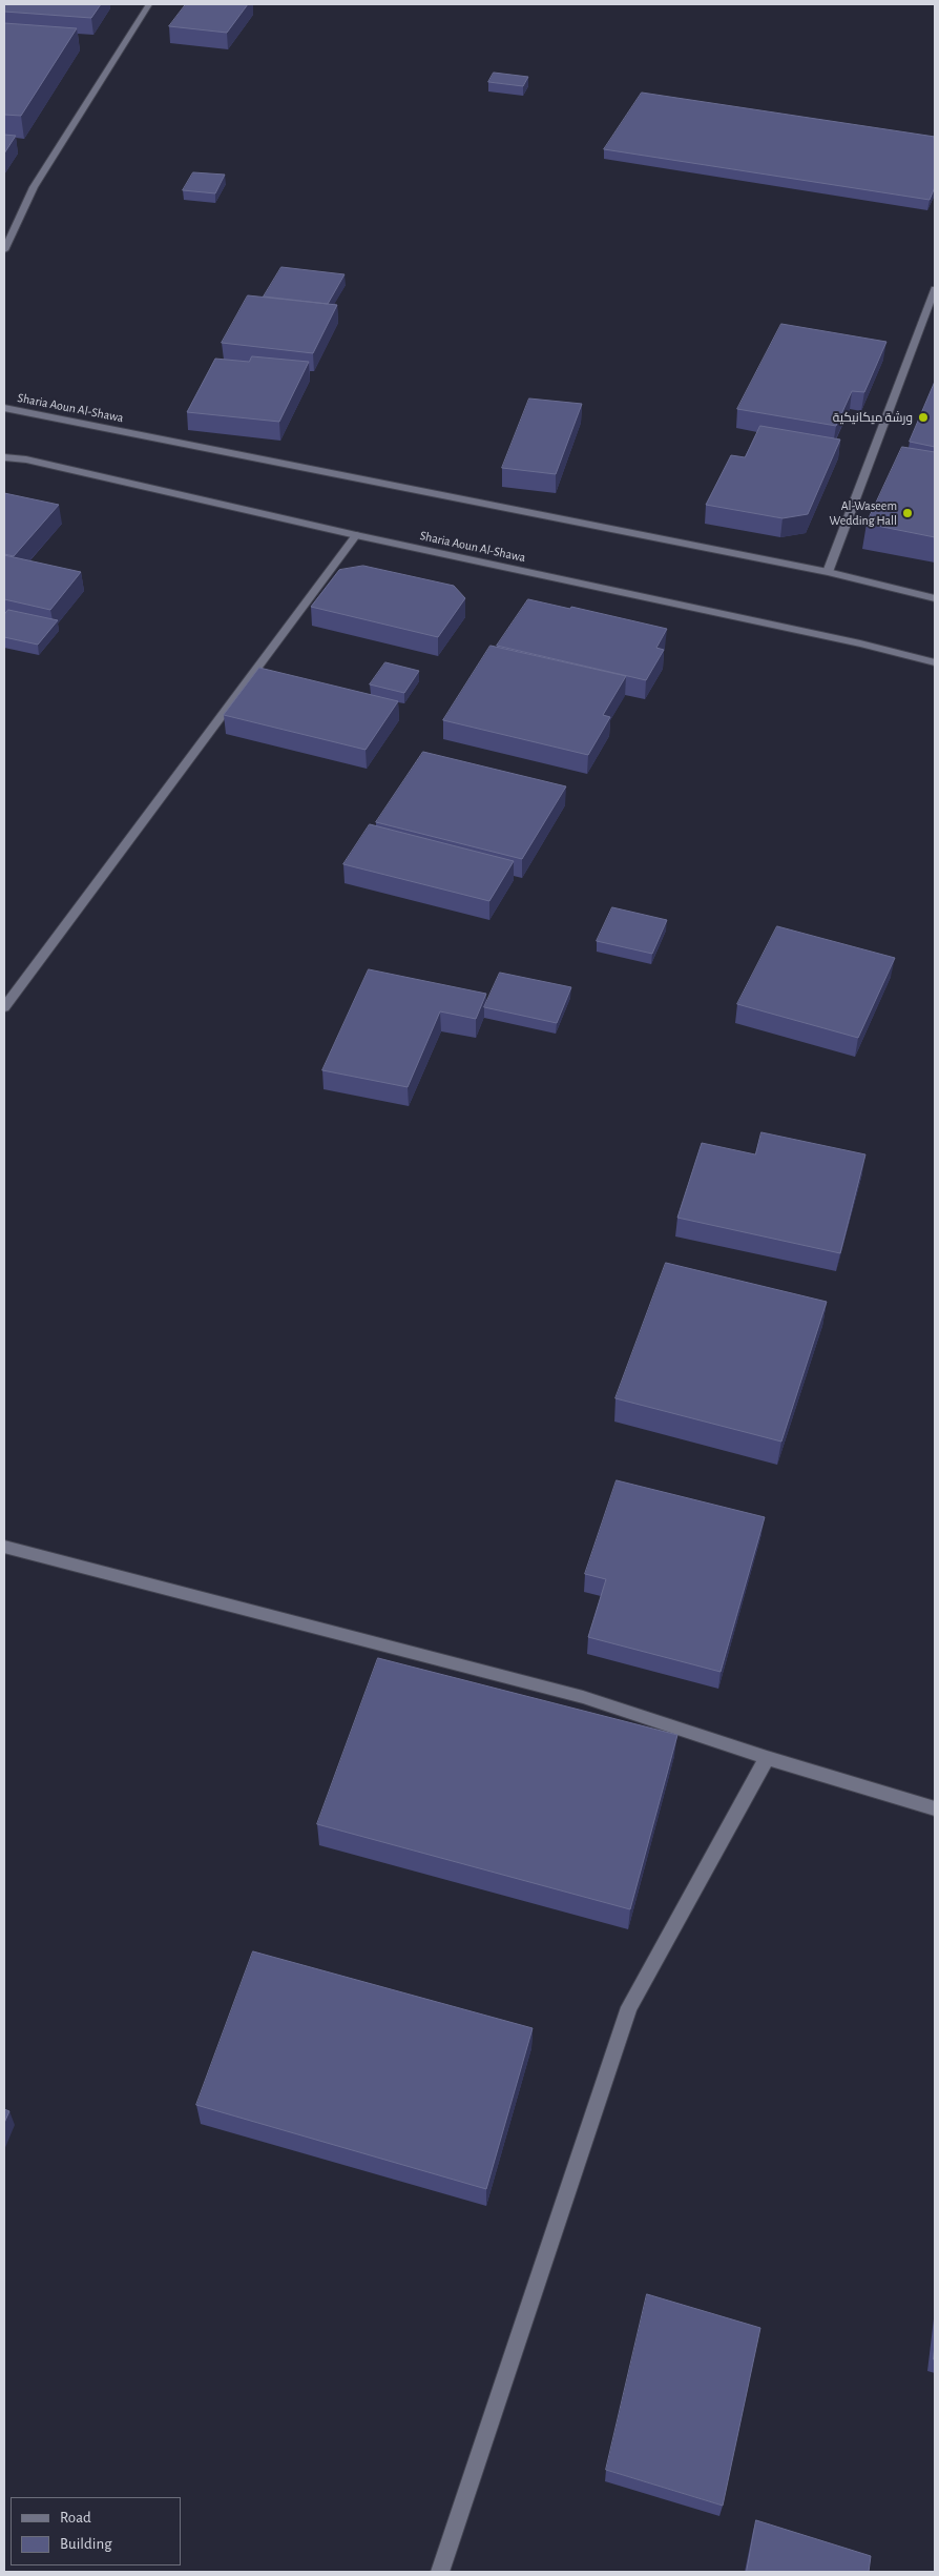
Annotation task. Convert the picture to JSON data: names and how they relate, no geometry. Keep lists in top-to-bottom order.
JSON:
{
  "streets": {
    "street": ["Sharia Aoun Al-Shawa"]
  },
  "places": ["ورشة ميكانيكية", "Al-Waseem Wedding Hall"],
  "legend": ["Road", "Building"]
}
